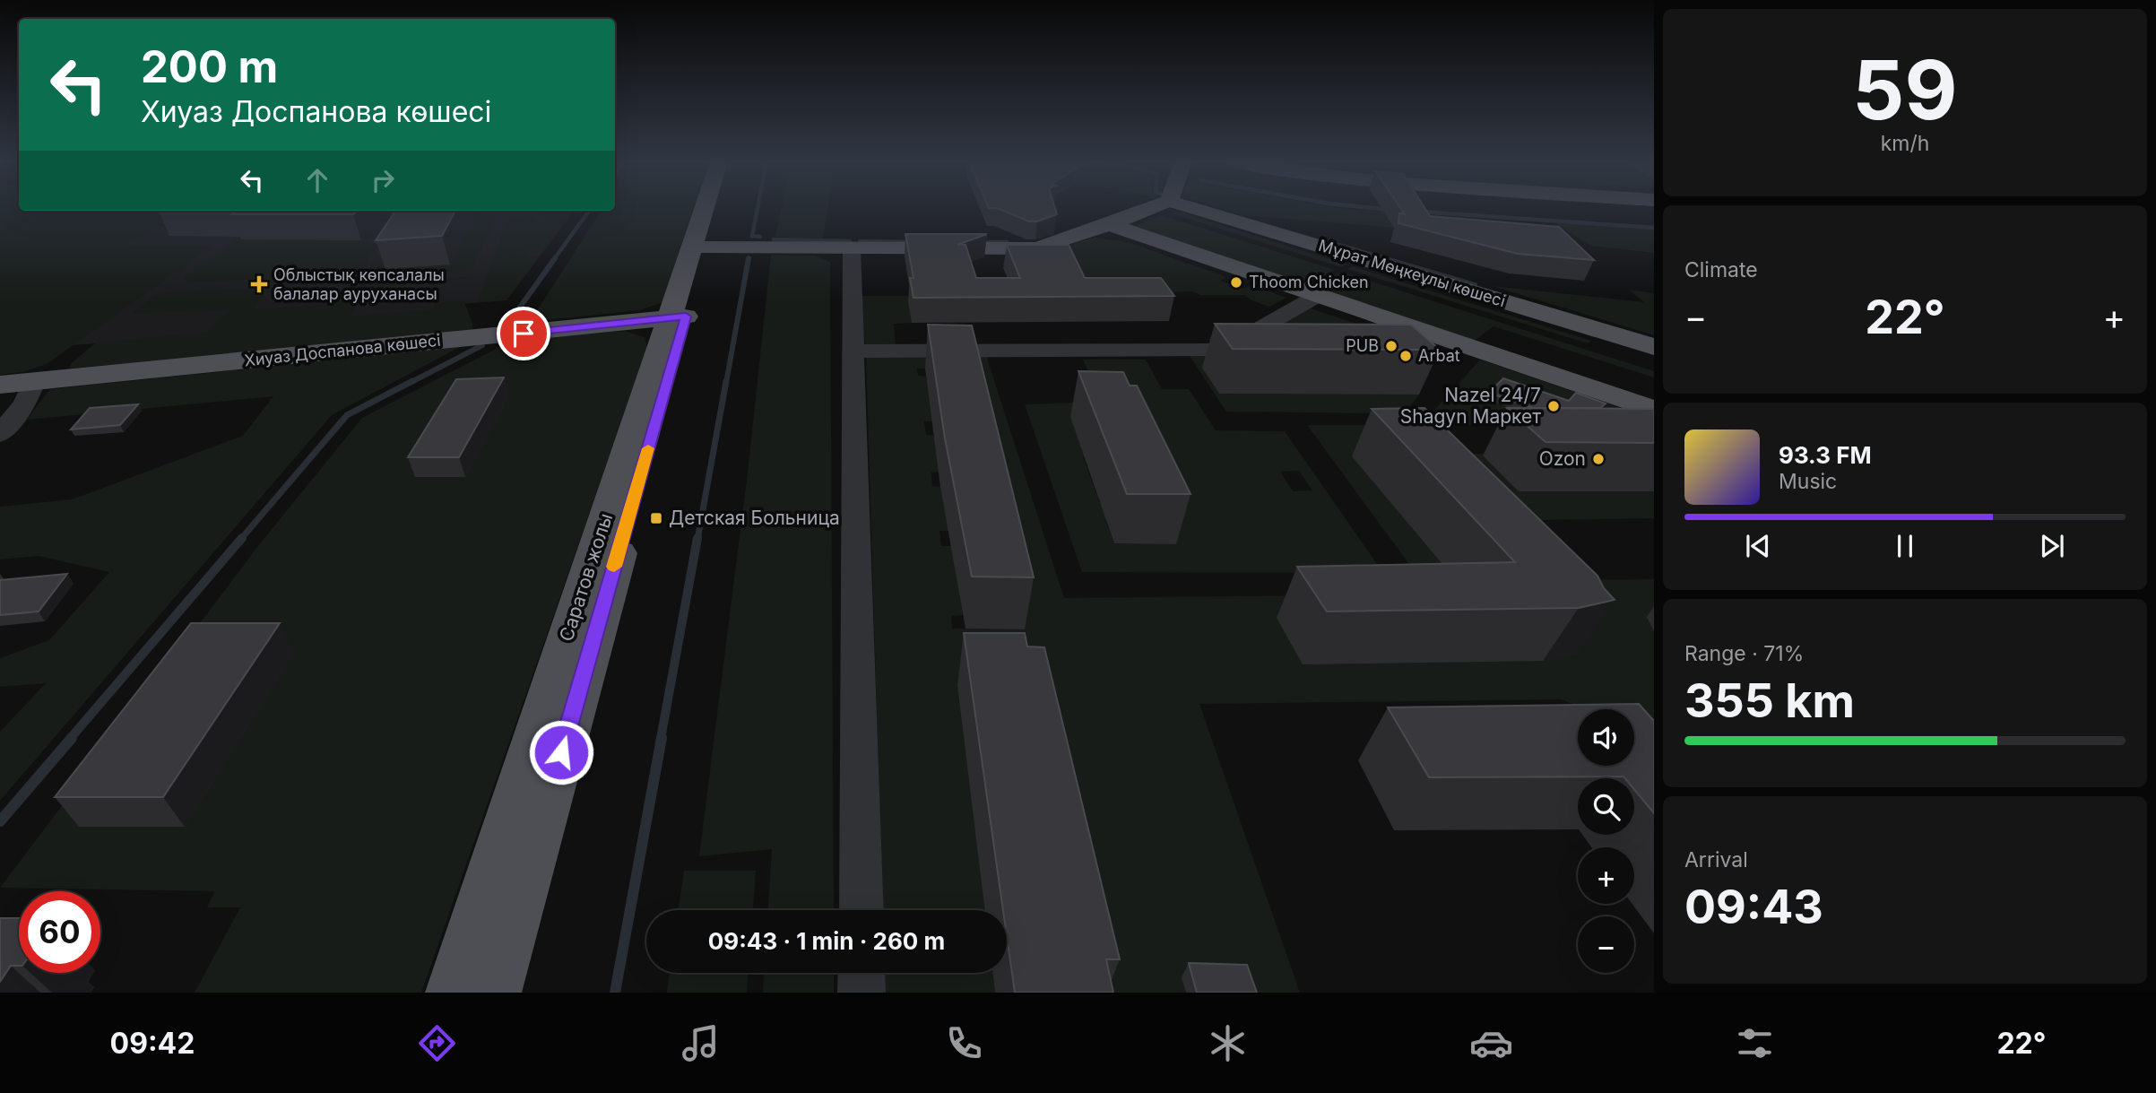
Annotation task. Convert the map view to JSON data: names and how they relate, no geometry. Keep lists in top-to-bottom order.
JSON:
{
  "streets": {
    "main road": ["Мұрат Мөңкеұлы көшесі", "Хиуаз Доспанова көшесі", "Саратов жолы"]
  },
  "crossings": [
    ["Хиуаз Доспанова көшесі", "Саратов жолы"]
  ],
  "places": {
    "other": [
      "Thoom Chicken",
      "PUB",
      "Arbat",
      "Nazel 24/7 Shagyn Маркет",
      "Ozon"
    ],
    "health": ["Облыстық көпсалалы балалар ауруханасы"],
    "transit": ["Детская Больница"]
  },
  "page": {
    "tile": [
      ["59", "km/h"],
      "Climate",
      ["Range · 71%", "355 km"],
      ["Arrival", "09:43"]
    ],
    "turn": ["200 m", "Хиуаз Доспанова көшесі"],
    "heat": ["−", "22°", "+"],
    "song": ["93.3 FM", "Music"],
    "map_buttons": ["+", "−"],
    "limit": "60",
    "trip": "09:43 · 1 min · 260 m",
    "tabs": ["09:42", "22°"]
  }
}
